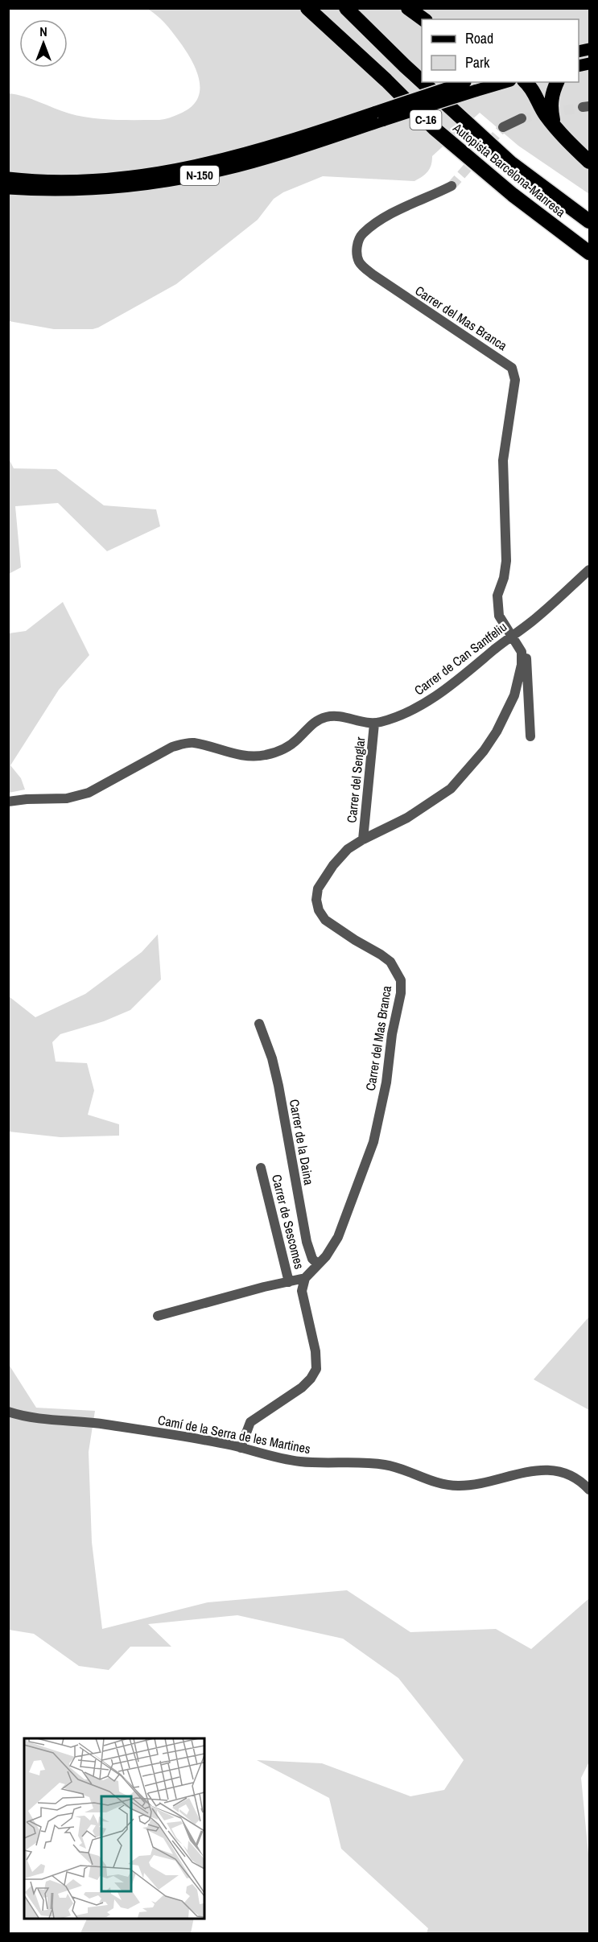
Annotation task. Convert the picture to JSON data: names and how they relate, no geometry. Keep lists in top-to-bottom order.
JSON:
{
  "streets": {
    "highway": ["C-16", "Autopista Barcelona-Manresa"],
    "main road": ["N-150"],
    "street": [
      "Carrer del Mas Branca",
      "Carrer de Can Santfeliu",
      "Carrer del Senglar",
      "Carrer de la Daina",
      "Carrer de Sescomes",
      "Camí de la Serra de les Martines"
    ]
  },
  "crossings": [
    ["Carrer del Mas Branca", "Carrer de Can Santfeliu"],
    ["Carrer del Mas Branca", "Carrer del Senglar"],
    ["Carrer del Mas Branca", "Carrer de la Daina"],
    ["Carrer de Can Santfeliu", "Carrer del Senglar"]
  ],
  "legend": ["Road", "Park"],
  "north": "top"
}
